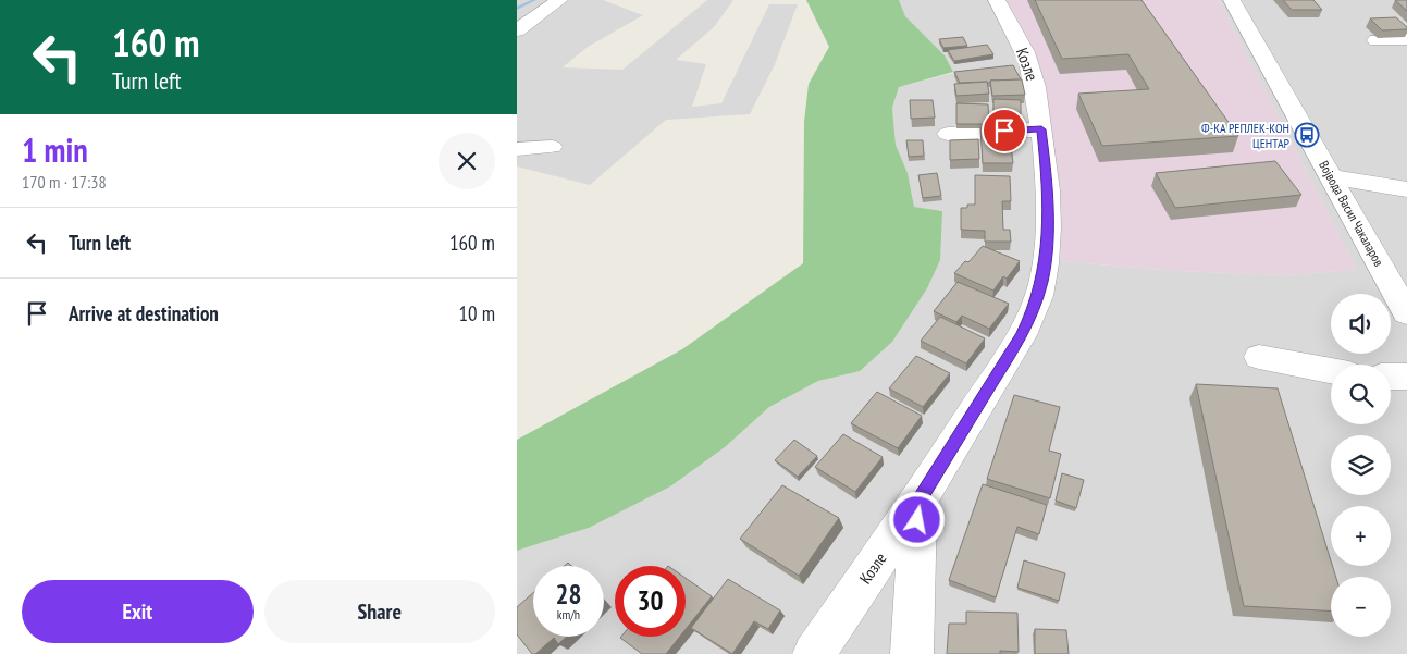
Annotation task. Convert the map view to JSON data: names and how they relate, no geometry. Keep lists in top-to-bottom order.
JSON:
{
  "streets": {
    "street": ["Козле", "Војвода Васил Чакаларов"]
  },
  "places": {
    "bus stop": ["Ф-КА РЕПЛЕК-КОН ЦЕНТАР"]
  },
  "page": {
    "turn": ["160 m", "Turn left"],
    "heading": ["1 min", "170 m · 17:38"],
    "list": [
      {
        "name": "Turn left",
        "value": "160 m"
      },
      {
        "name": "Arrive at destination",
        "value": "10 m"
      }
    ],
    "map_buttons": ["+", "−"],
    "speed": "28 km/h",
    "limit": "30",
    "buttons": ["Exit", "Share"]
  }
}
